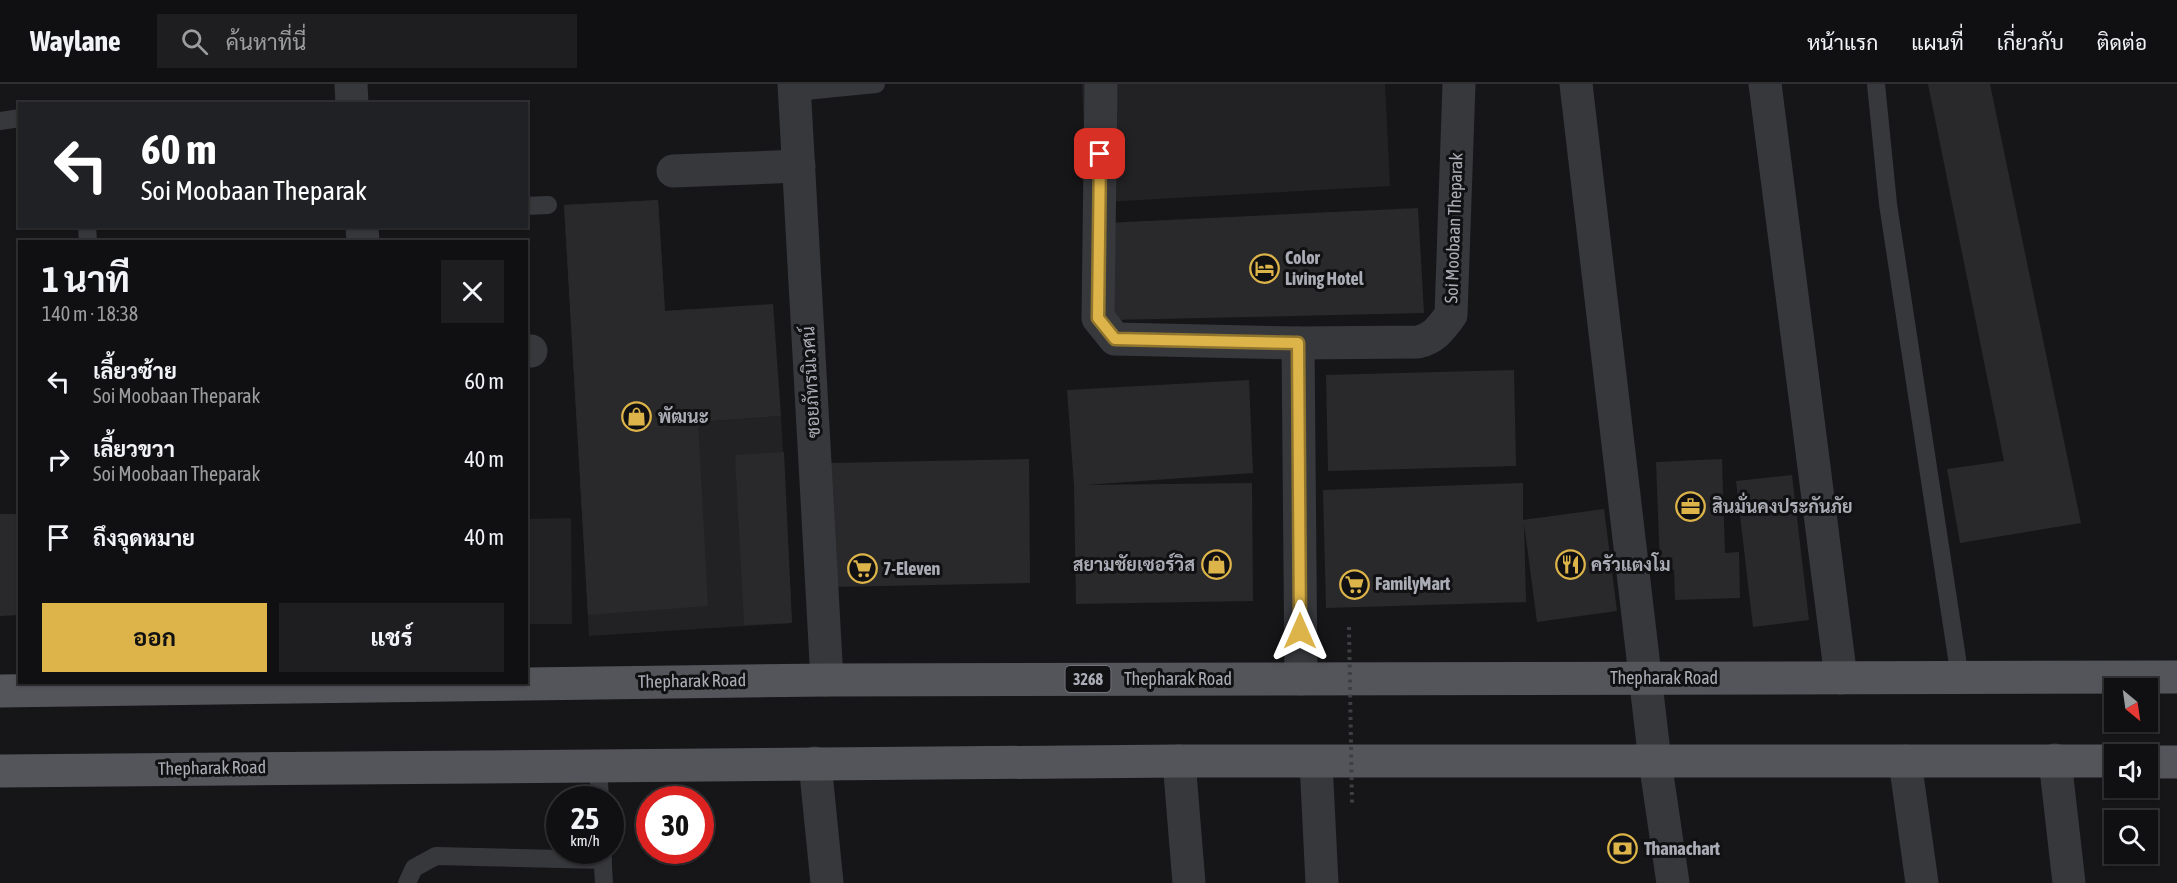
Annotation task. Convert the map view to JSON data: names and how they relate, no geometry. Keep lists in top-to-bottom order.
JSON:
{
  "streets": {
    "main road": ["Thepharak Road", "3268"],
    "street": ["Soi Moobaan Theparak", "ซอยภัทรนิเวศน์"]
  },
  "crossings": [
    ["ซอยภัทรนิเวศน์", "Thepharak Road"]
  ],
  "places": {
    "hotel": ["Color Living Hotel"],
    "shop": ["พัฒนะ", "สยามชัยเซอร์วิส"],
    "office": ["สินมั่นคงประกันภัย"],
    "restaurant": ["ครัวแตงโม"],
    "supermarket": ["7-Eleven", "FamilyMart"],
    "bank": ["Thanachart"]
  },
  "north": "bottom right",
  "page": {
    "header": "Waylane",
    "search": "ค้นหาที่นี่",
    "nav": [
      "หน้าแรก",
      "แผนที่",
      "เกี่ยวกับ",
      "ติดต่อ"
    ],
    "turn": ["60 m", "Soi Moobaan Theparak"],
    "heading": ["1 นาที", "140 m · 18:38"],
    "list": [
      {
        "name": "เลี้ยวซ้าย",
        "note": "Soi Moobaan Theparak",
        "value": "60 m"
      },
      {
        "name": "เลี้ยวขวา",
        "note": "Soi Moobaan Theparak",
        "value": "40 m"
      },
      {
        "name": "ถึงจุดหมาย",
        "value": "40 m"
      }
    ],
    "buttons": ["ออก", "แชร์"],
    "speed": "25 km/h",
    "limit": "30"
  }
}
